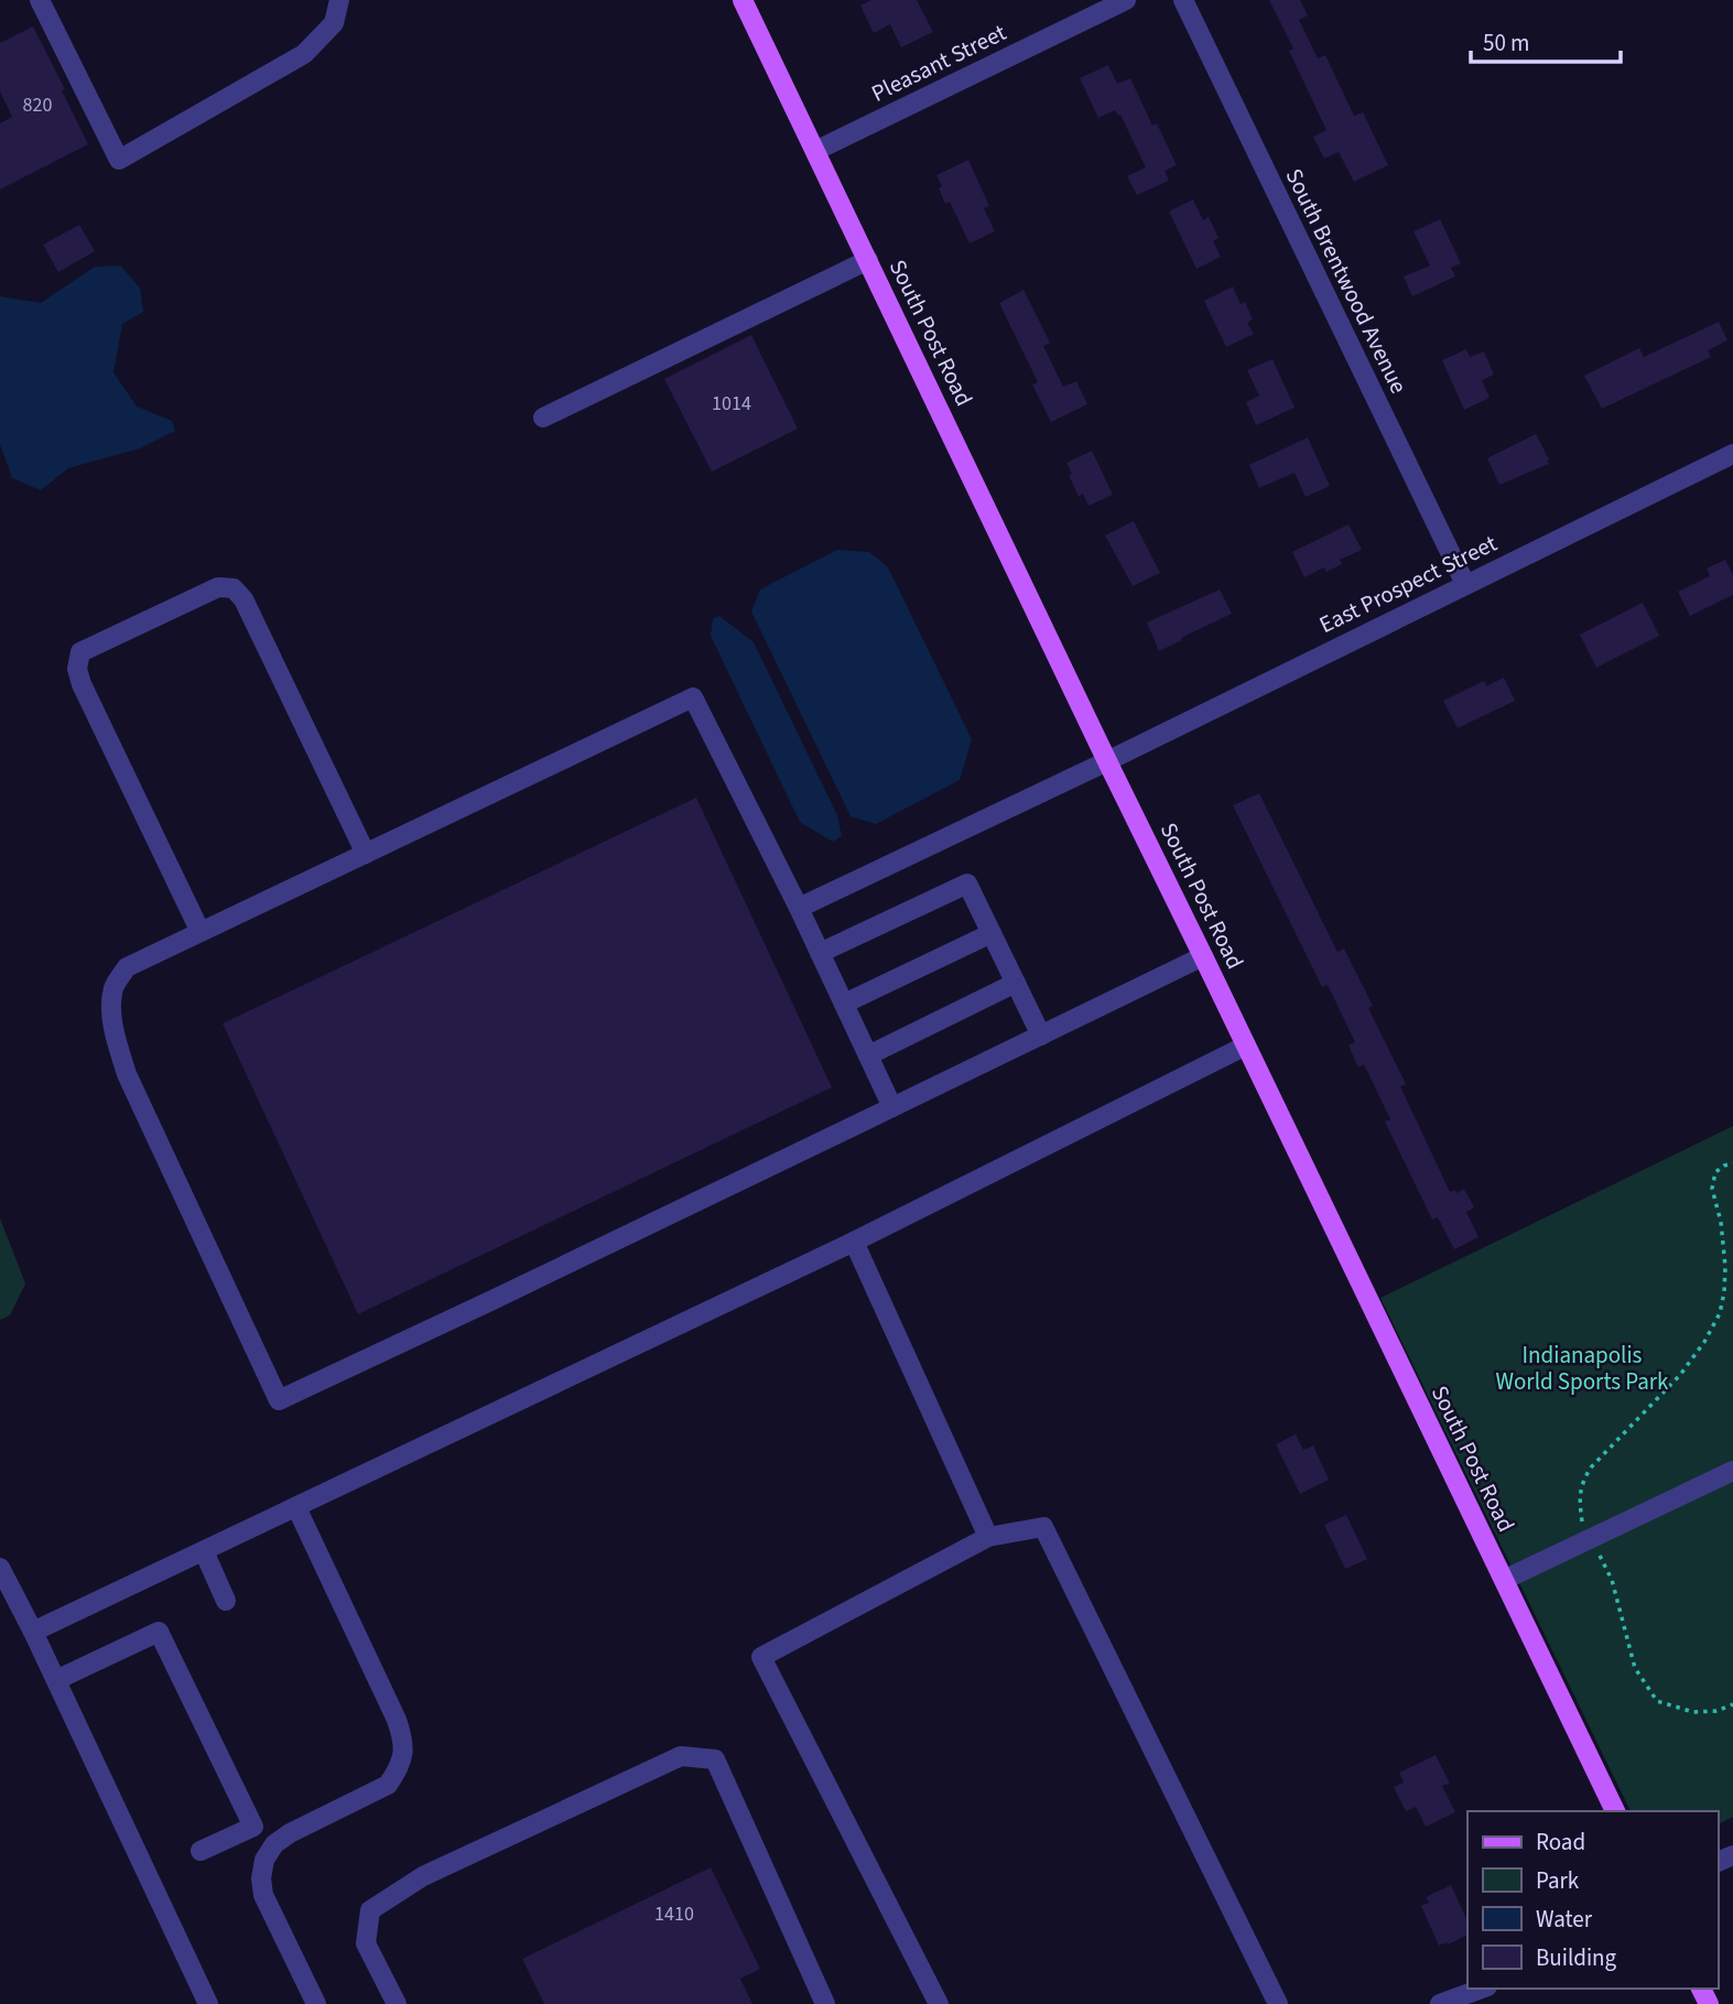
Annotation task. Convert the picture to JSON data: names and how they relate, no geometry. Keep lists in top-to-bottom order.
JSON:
{
  "streets": {
    "main road": ["South Post Road"],
    "street": ["Pleasant Street", "South Brentwood Avenue", "East Prospect Street"]
  },
  "crossings": [
    ["Pleasant Street", "South Post Road"],
    ["South Brentwood Avenue", "East Prospect Street"],
    ["South Post Road", "East Prospect Street"]
  ],
  "parks": ["Indianapolis World Sports Park"],
  "house_numbers": ["820", "1014", "1410"],
  "legend": [
    "Road",
    "Park",
    "Water",
    "Building"
  ],
  "scale_bar": "50 m"
}
